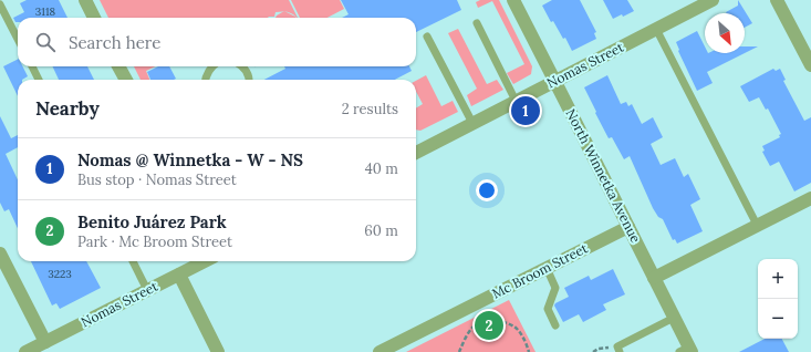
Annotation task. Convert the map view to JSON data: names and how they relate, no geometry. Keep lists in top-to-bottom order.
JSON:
{
  "streets": {
    "street": ["Nomas Street", "North Winnetka Avenue", "Mc Broom Street"]
  },
  "crossings": [
    ["Nomas Street", "North Winnetka Avenue"],
    ["North Winnetka Avenue", "Mc Broom Street"]
  ],
  "house_numbers": ["3118", "3223"],
  "north": "bottom right",
  "page": {
    "search": "Search here",
    "heading": ["Nearby", "2 results"],
    "pins": ["1", "2"],
    "list": [
      {
        "mark": "1",
        "name": "Nomas @ Winnetka - W - NS",
        "note": "Bus stop · Nomas Street",
        "value": "40 m"
      },
      {
        "mark": "2",
        "name": "Benito Juárez Park",
        "note": "Park · Mc Broom Street",
        "value": "60 m"
      }
    ],
    "map_buttons": ["+", "−"]
  }
}
